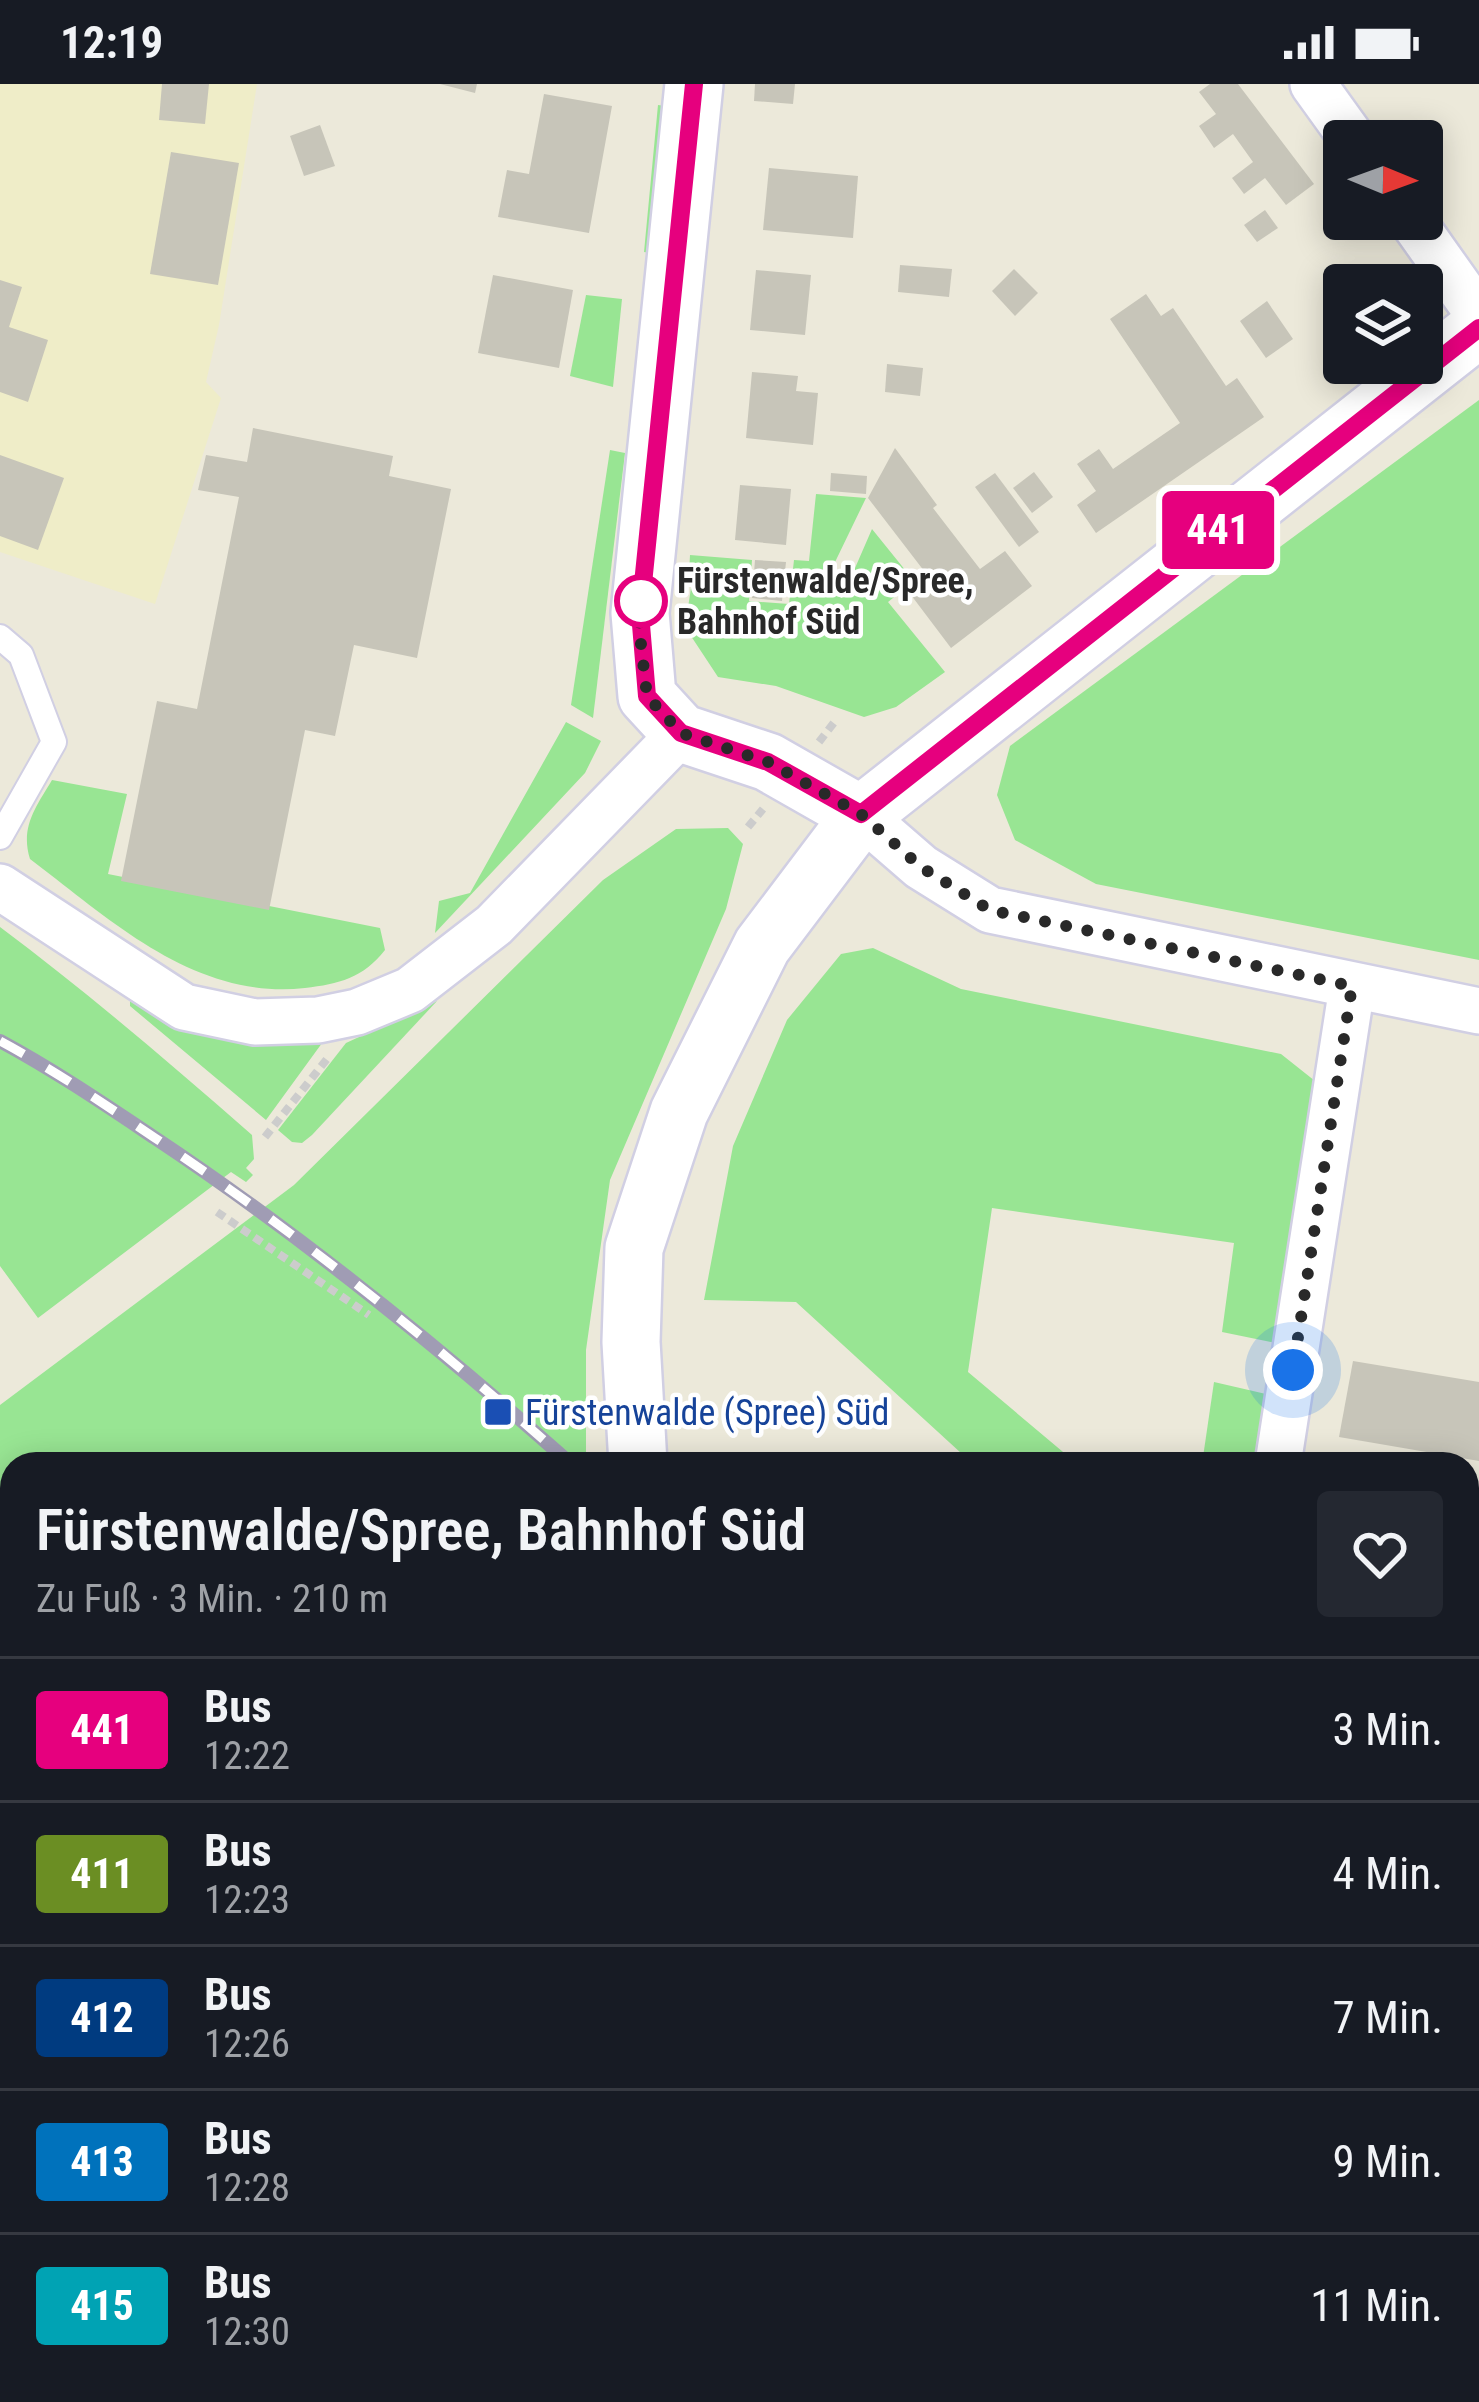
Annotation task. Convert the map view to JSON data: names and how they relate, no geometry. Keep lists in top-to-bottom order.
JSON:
{
  "places": {
    "other": ["Fürstenwalde/Spree, Bahnhof Süd"],
    "transit": ["Fürstenwalde (Spree) Süd"]
  },
  "lines": ["bus line 441"],
  "north": "right",
  "page": {
    "status": "12:19",
    "on_map": "441",
    "heading": ["Fürstenwalde/Spree, Bahnhof Süd", "Zu Fuß · 3 Min. · 210 m"],
    "list": [
      {
        "mark": "441",
        "name": "Bus",
        "note": "12:22",
        "value": "3 Min."
      },
      {
        "mark": "411",
        "name": "Bus",
        "note": "12:23",
        "value": "4 Min."
      },
      {
        "mark": "412",
        "name": "Bus",
        "note": "12:26",
        "value": "7 Min."
      },
      {
        "mark": "413",
        "name": "Bus",
        "note": "12:28",
        "value": "9 Min."
      },
      {
        "mark": "415",
        "name": "Bus",
        "note": "12:30",
        "value": "11 Min."
      }
    ]
  }
}
